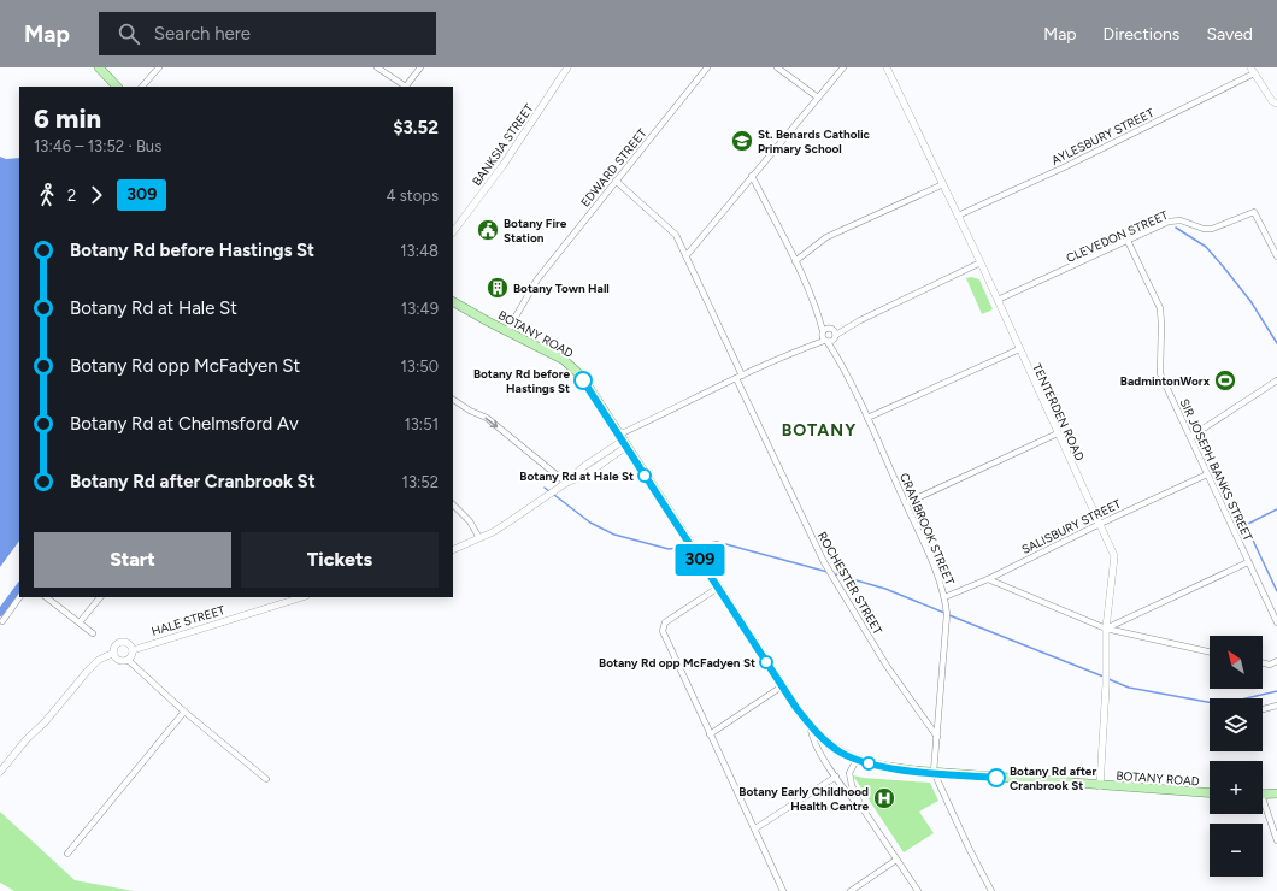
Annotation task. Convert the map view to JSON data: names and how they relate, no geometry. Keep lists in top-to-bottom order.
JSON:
{
  "streets": {
    "main road": ["BOTANY ROAD"],
    "street": [
      "AYLESBURY STREET",
      "BANKSIA STREET",
      "EDWARD STREET",
      "CLEVEDON STREET",
      "TENTERDEN ROAD",
      "SIR JOSEPH BANKS STREET",
      "SALISBURY STREET",
      "CRANBROOK STREET",
      "ROCHESTER STREET",
      "HALE STREET"
    ]
  },
  "crossings": [
    ["AYLESBURY STREET", "TENTERDEN ROAD"],
    ["EDWARD STREET", "BOTANY ROAD"],
    ["CLEVEDON STREET", "TENTERDEN ROAD"],
    ["CLEVEDON STREET", "SIR JOSEPH BANKS STREET"],
    ["BOTANY ROAD", "TENTERDEN ROAD"],
    ["BOTANY ROAD", "CRANBROOK STREET"],
    ["TENTERDEN ROAD", "SALISBURY STREET"],
    ["SIR JOSEPH BANKS STREET", "SALISBURY STREET"],
    ["SALISBURY STREET", "CRANBROOK STREET"],
    ["CRANBROOK STREET", "ROCHESTER STREET"]
  ],
  "districts": ["BOTANY"],
  "places": {
    "school or university": ["St. Benards Catholic Primary School"],
    "public building": ["Botany Fire Station"],
    "building": ["Botany Town Hall"],
    "other": [
      "Botany Rd before Hastings St",
      "Botany Rd at Hale St",
      "Botany Rd opp McFadyen St",
      "Botany Rd after Cranbrook St"
    ],
    "sports": ["BadmintonWorx"],
    "hospital": ["Botany Early Childhood Health Centre"]
  },
  "lines": ["bus line 309"],
  "north": "top left",
  "page": {
    "header": "Map",
    "search": "Search here",
    "nav": ["Map", "Directions", "Saved"],
    "on_map": "309",
    "heading": ["6 min", "13:46 – 13:52 · Bus", "$3.52"],
    "legs": ["2", "309", "4 stops"],
    "list": [
      {
        "name": "Botany Rd before Hastings St",
        "value": "13:48"
      },
      {
        "name": "Botany Rd at Hale St",
        "value": "13:49"
      },
      {
        "name": "Botany Rd opp McFadyen St",
        "value": "13:50"
      },
      {
        "name": "Botany Rd at Chelmsford Av",
        "value": "13:51"
      },
      {
        "name": "Botany Rd after Cranbrook St",
        "value": "13:52"
      }
    ],
    "buttons": ["Start", "Tickets"],
    "map_buttons": ["+", "−"]
  }
}
